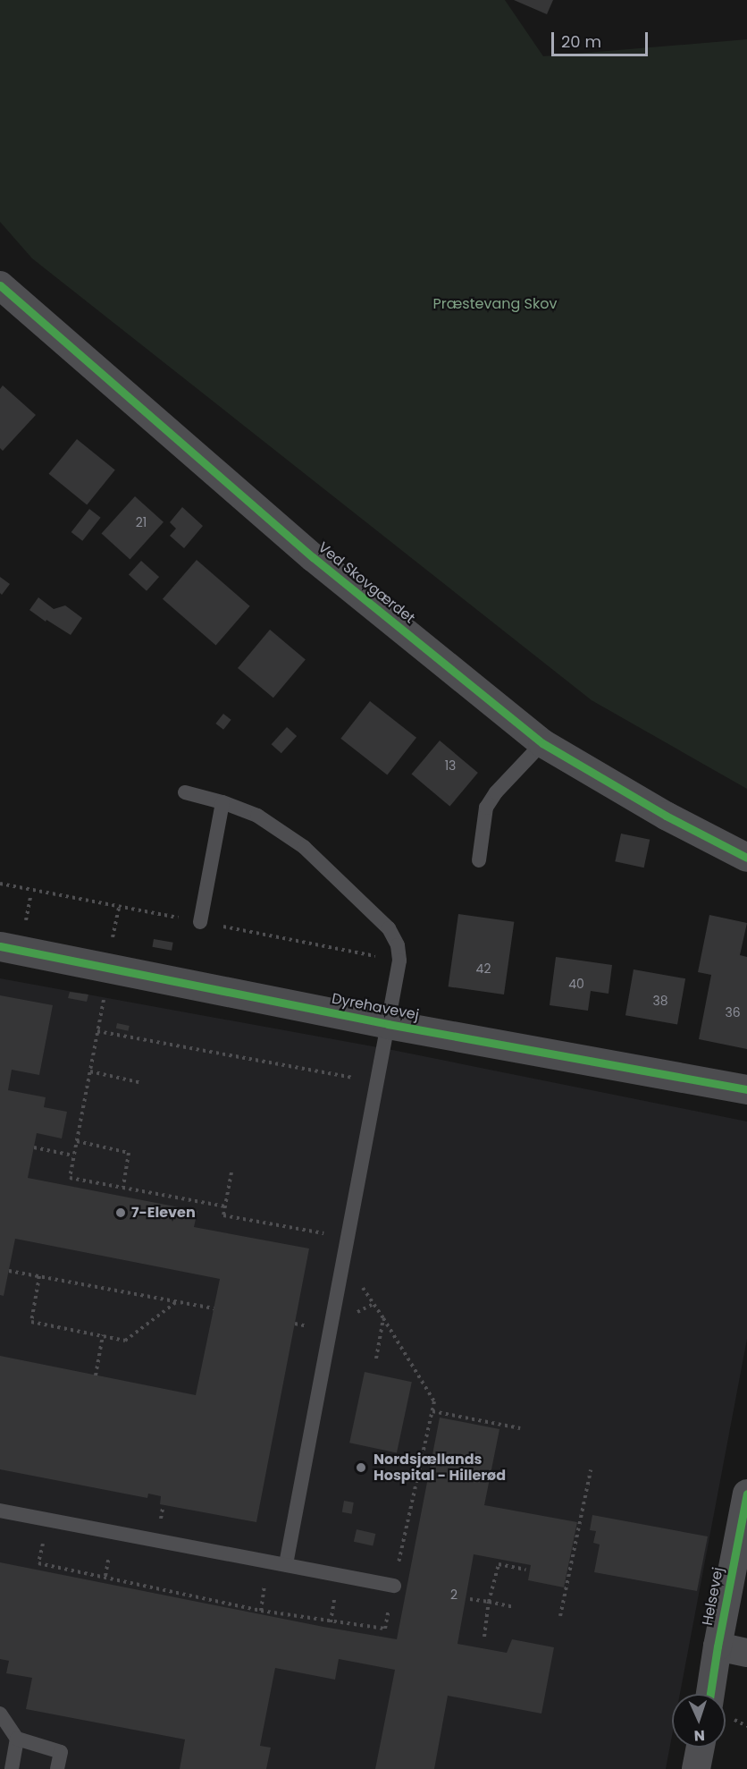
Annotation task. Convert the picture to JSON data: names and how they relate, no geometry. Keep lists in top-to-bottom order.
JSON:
{
  "streets": {
    "street": ["Ved Skovgærdet", "Dyrehavevej", "Helsevej"]
  },
  "parks": ["Præstevang Skov"],
  "places": ["7-Eleven", "Nordsjællands Hospital - Hillerød"],
  "house_numbers": [
    "21",
    "13",
    "42",
    "40",
    "38",
    "36",
    "2"
  ],
  "scale_bar": "20 m",
  "north": "bottom"
}
